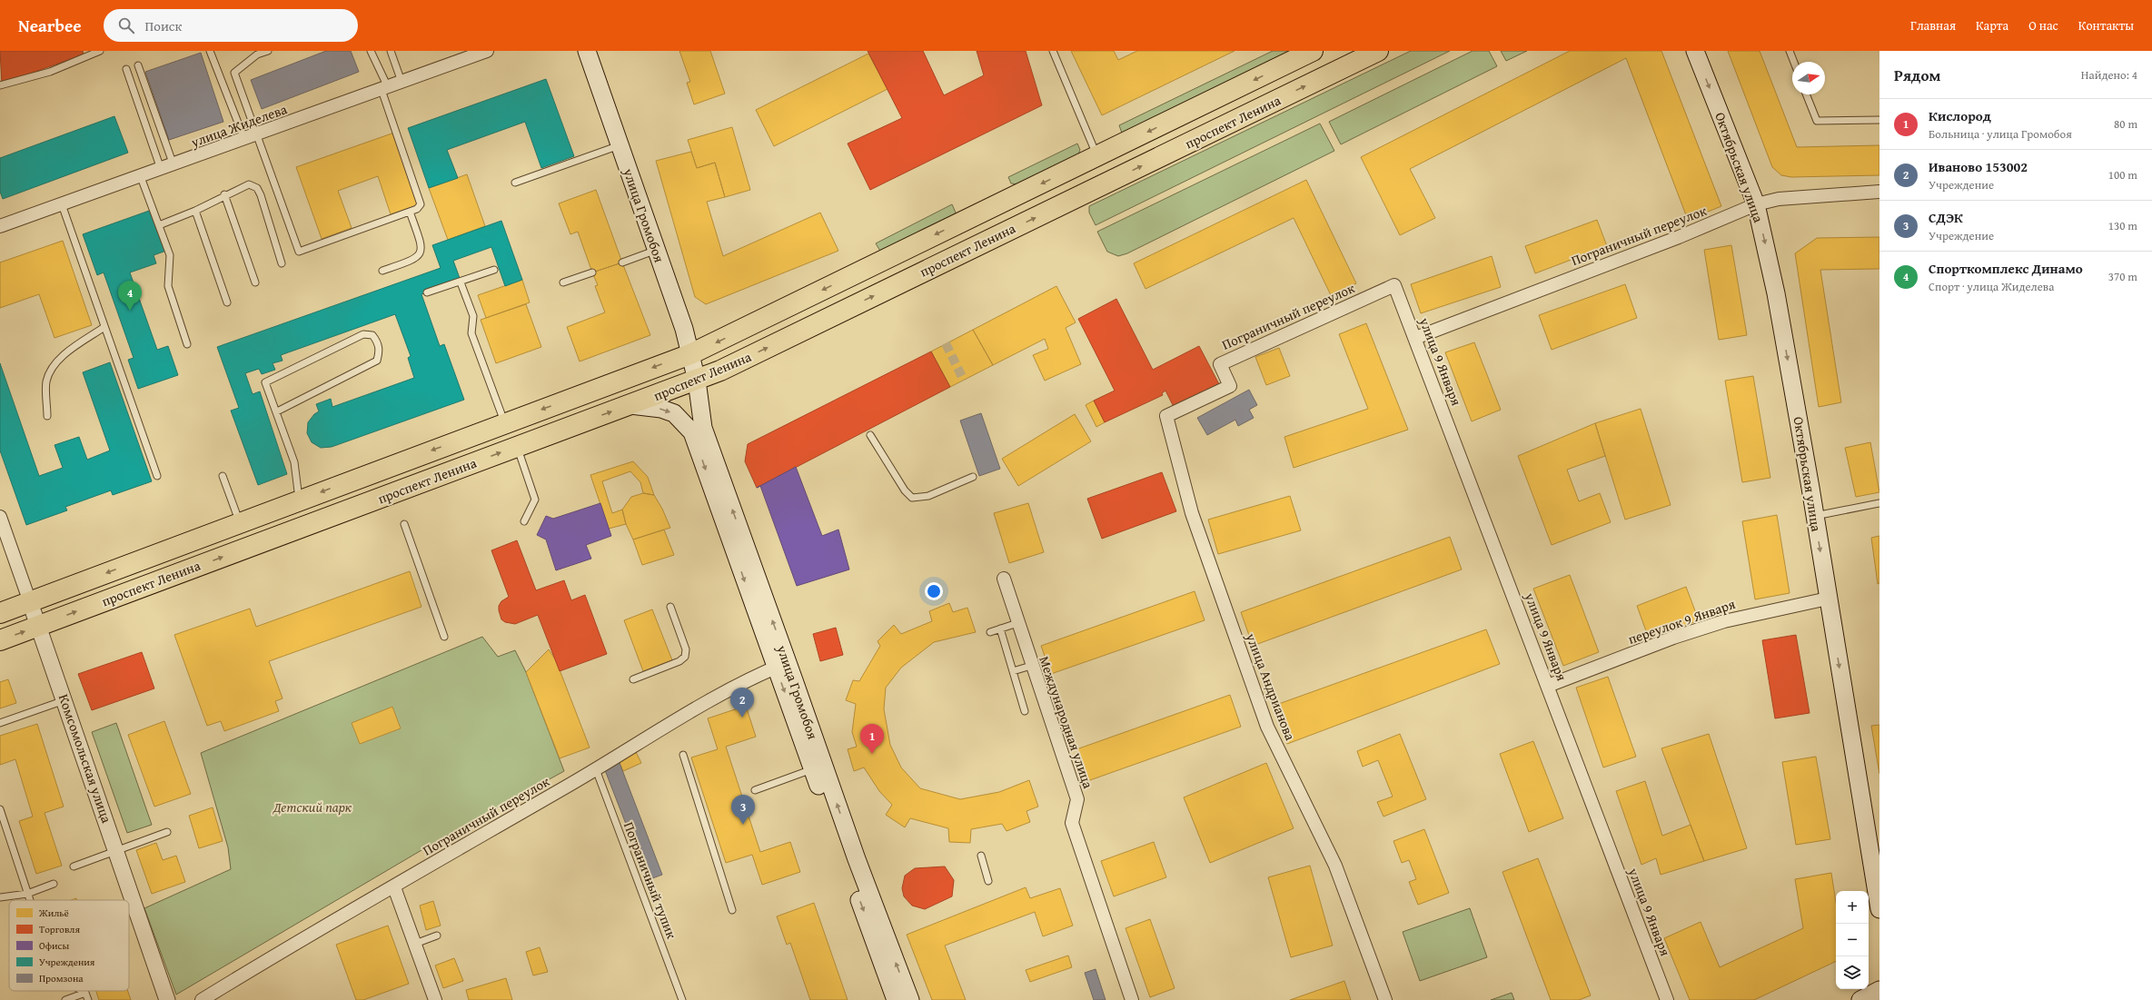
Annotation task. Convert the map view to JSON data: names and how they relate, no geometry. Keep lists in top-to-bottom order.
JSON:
{
  "streets": {
    "highway": ["проспект Ленина"],
    "main road": ["Октябрьская улица", "улица Громобоя"],
    "street": [
      "улица Жиделева",
      "Пограничный переулок",
      "улица 9 Января",
      "переулок 9 Января",
      "улица Андрианова",
      "Международная улица",
      "Комсомольская улица"
    ],
    "lane": ["Пограничный тупик"]
  },
  "crossings": [
    ["проспект Ленина", "улица Громобоя"],
    ["проспект Ленина", "Комсомольская улица"],
    ["Октябрьская улица", "Пограничный переулок"],
    ["Октябрьская улица", "переулок 9 Января"],
    ["улица Громобоя", "Пограничный переулок"],
    ["Пограничный переулок", "улица 9 Января"],
    ["Пограничный переулок", "улица Андрианова"],
    ["Пограничный переулок", "Пограничный тупик"],
    ["улица 9 Января", "переулок 9 Января"]
  ],
  "one_way": ["Октябрьская улица"],
  "parks": ["Детский парк"],
  "legend": [
    "Жильё",
    "Торговля",
    "Офисы",
    "Учреждения",
    "Промзона"
  ],
  "north": "right",
  "page": {
    "header": "Nearbee",
    "search": "Поиск",
    "nav": [
      "Главная",
      "Карта",
      "О нас",
      "Контакты"
    ],
    "heading": ["Рядом", "Найдено: 4"],
    "list": [
      {
        "mark": "1",
        "name": "Кислород",
        "note": "Больница · улица Громобоя",
        "value": "80 m"
      },
      {
        "mark": "2",
        "name": "Иваново 153002",
        "note": "Учреждение",
        "value": "100 m"
      },
      {
        "mark": "3",
        "name": "СДЭК",
        "note": "Учреждение",
        "value": "130 m"
      },
      {
        "mark": "4",
        "name": "Спорткомплекс Динамо",
        "note": "Спорт · улица Жиделева",
        "value": "370 m"
      }
    ],
    "pins": [
      "4",
      "2",
      "1",
      "3"
    ],
    "map_buttons": ["+", "−"]
  }
}
